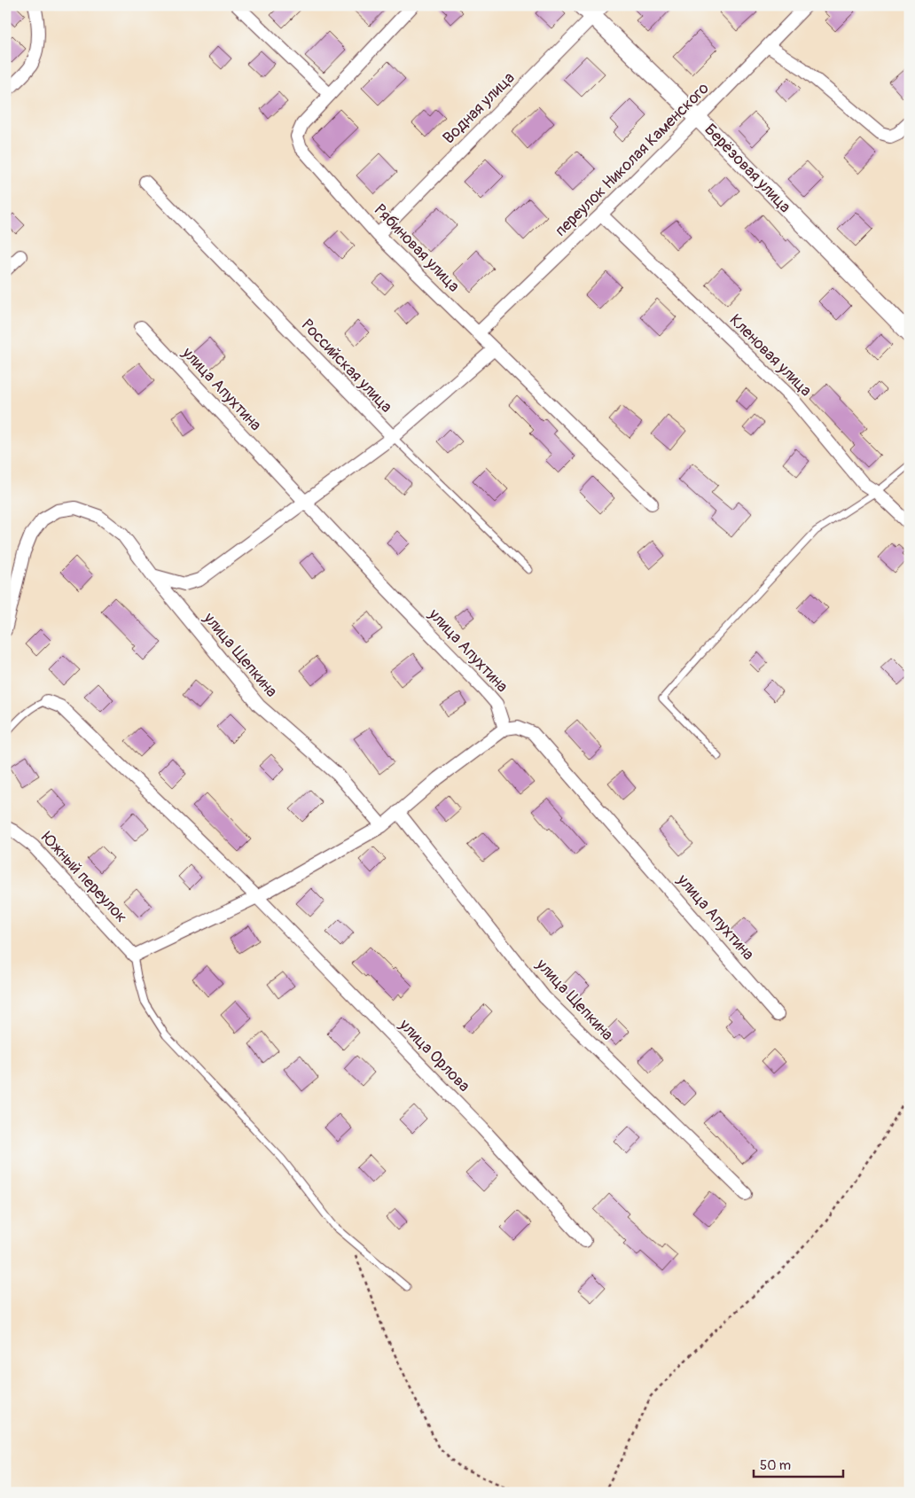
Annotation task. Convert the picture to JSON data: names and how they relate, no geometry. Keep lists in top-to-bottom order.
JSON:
{
  "streets": {
    "main road": ["Берёзовая улица"],
    "street": [
      "Водная улица",
      "переулок Николая Каменского",
      "Рябиновая улица",
      "Кленовая улица",
      "Российская улица",
      "улица Апухтина",
      "улица Щепкина",
      "Южный переулок",
      "улица Орлова"
    ]
  },
  "crossings": [
    ["Водная улица", "Берёзовая улица"],
    ["Водная улица", "Рябиновая улица"],
    ["переулок Николая Каменского", "Берёзовая улица"],
    ["переулок Николая Каменского", "Рябиновая улица"],
    ["переулок Николая Каменского", "Кленовая улица"]
  ],
  "scale_bar": "50 m"
}
